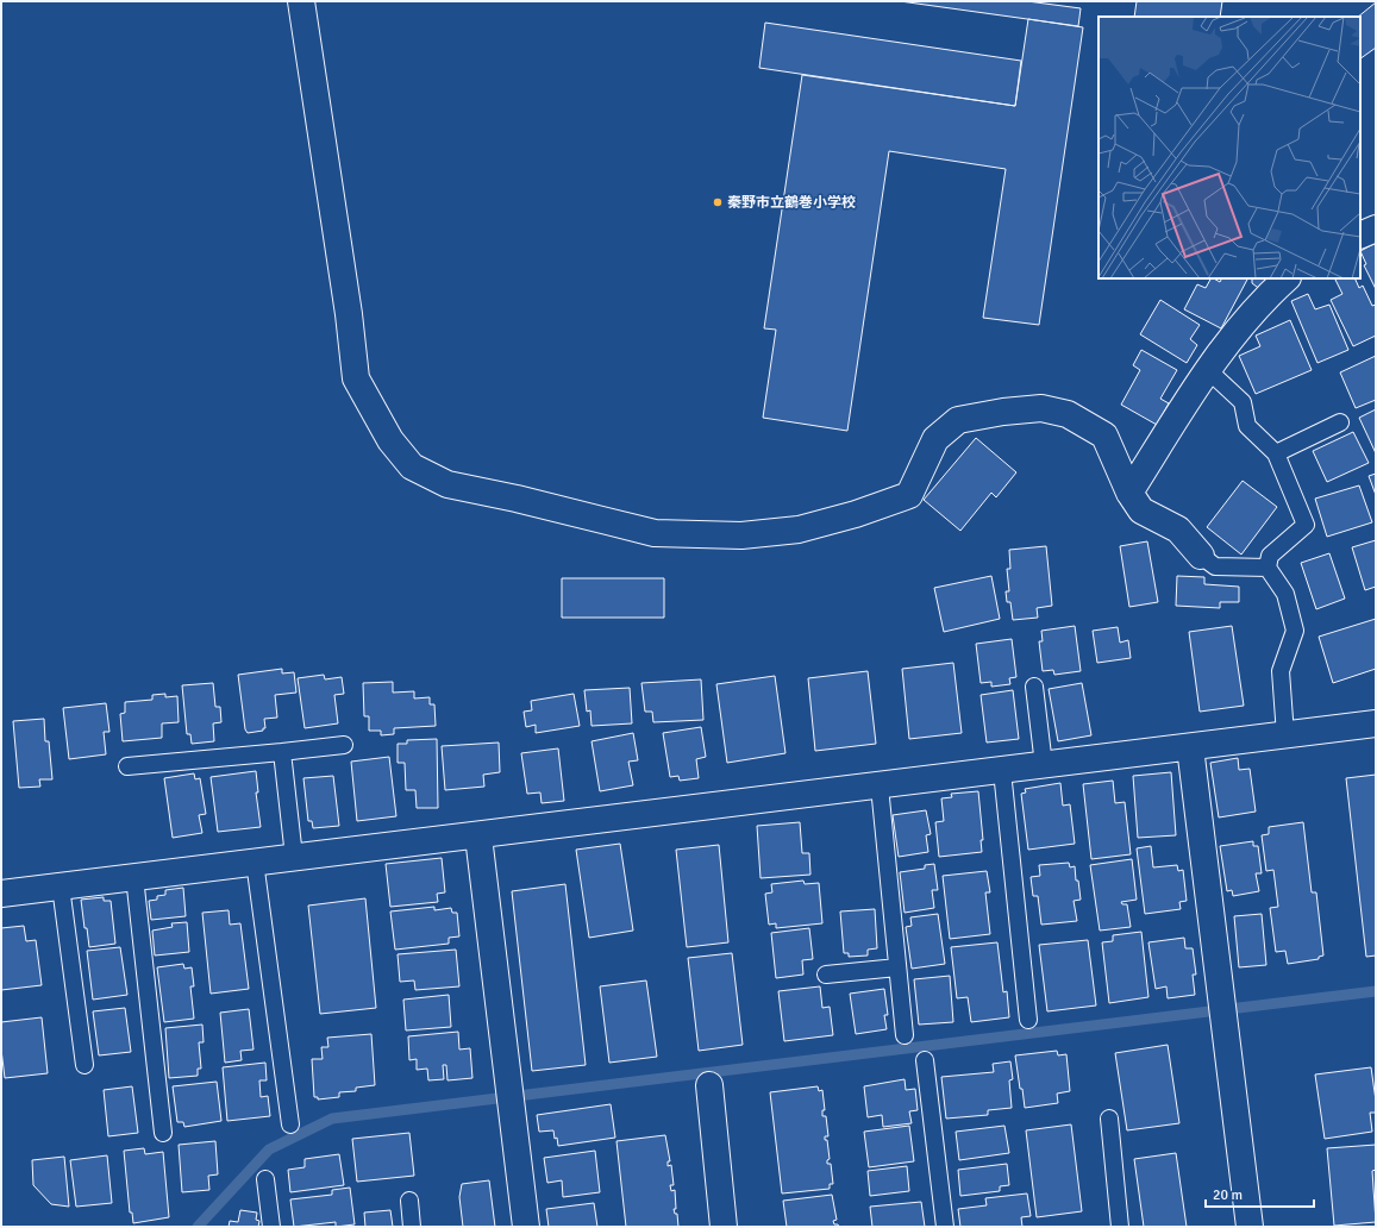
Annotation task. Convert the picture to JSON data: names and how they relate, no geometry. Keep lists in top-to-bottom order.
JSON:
{
  "places": ["秦野市立鶴巻小学校"],
  "scale_bar": "20 m"
}
